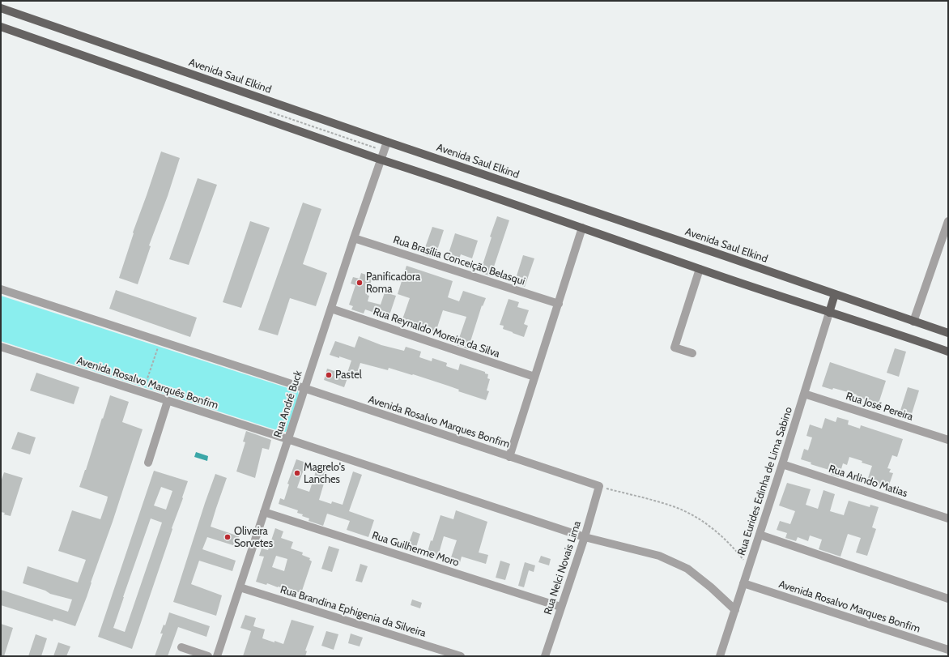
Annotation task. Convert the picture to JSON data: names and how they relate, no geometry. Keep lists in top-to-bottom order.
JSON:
{
  "streets": {
    "main road": ["Avenida Saul Elkind"],
    "street": [
      "Rua Brasília Conceição Belasqui",
      "Rua Reynaldo Moreira da Silva",
      "Avenida Rosalvo Marquês Bonfim",
      "Rua André Buck",
      "Rua José Pereira",
      "Avenida Rosalvo Marques Bonfim",
      "Rua Eurides Edinha de Lima Sabino",
      "Rua Arlindo Matias",
      "Rua Guilherme Moro",
      "Rua Nelci Novais Lima",
      "Rua Brandina Ephigenia da Silveira"
    ]
  },
  "crossings": [
    ["Avenida Saul Elkind", "Rua André Buck"],
    ["Rua Brasília Conceição Belasqui", "Rua André Buck"],
    ["Rua Reynaldo Moreira da Silva", "Rua André Buck"],
    ["Avenida Rosalvo Marquês Bonfim", "Rua André Buck"],
    ["Rua André Buck", "Avenida Rosalvo Marques Bonfim"],
    ["Rua André Buck", "Rua Guilherme Moro"],
    ["Rua André Buck", "Rua Brandina Ephigenia da Silveira"],
    ["Rua José Pereira", "Rua Eurides Edinha de Lima Sabino"],
    ["Avenida Rosalvo Marques Bonfim", "Rua Eurides Edinha de Lima Sabino"],
    ["Avenida Rosalvo Marques Bonfim", "Rua Nelci Novais Lima"],
    ["Rua Eurides Edinha de Lima Sabino", "Rua Arlindo Matias"],
    ["Rua Guilherme Moro", "Rua Nelci Novais Lima"]
  ],
  "places": [
    "Panificadora Roma",
    "Pastel",
    "Magrelo's Lanches",
    "Oliveira Sorvetes"
  ]
}
